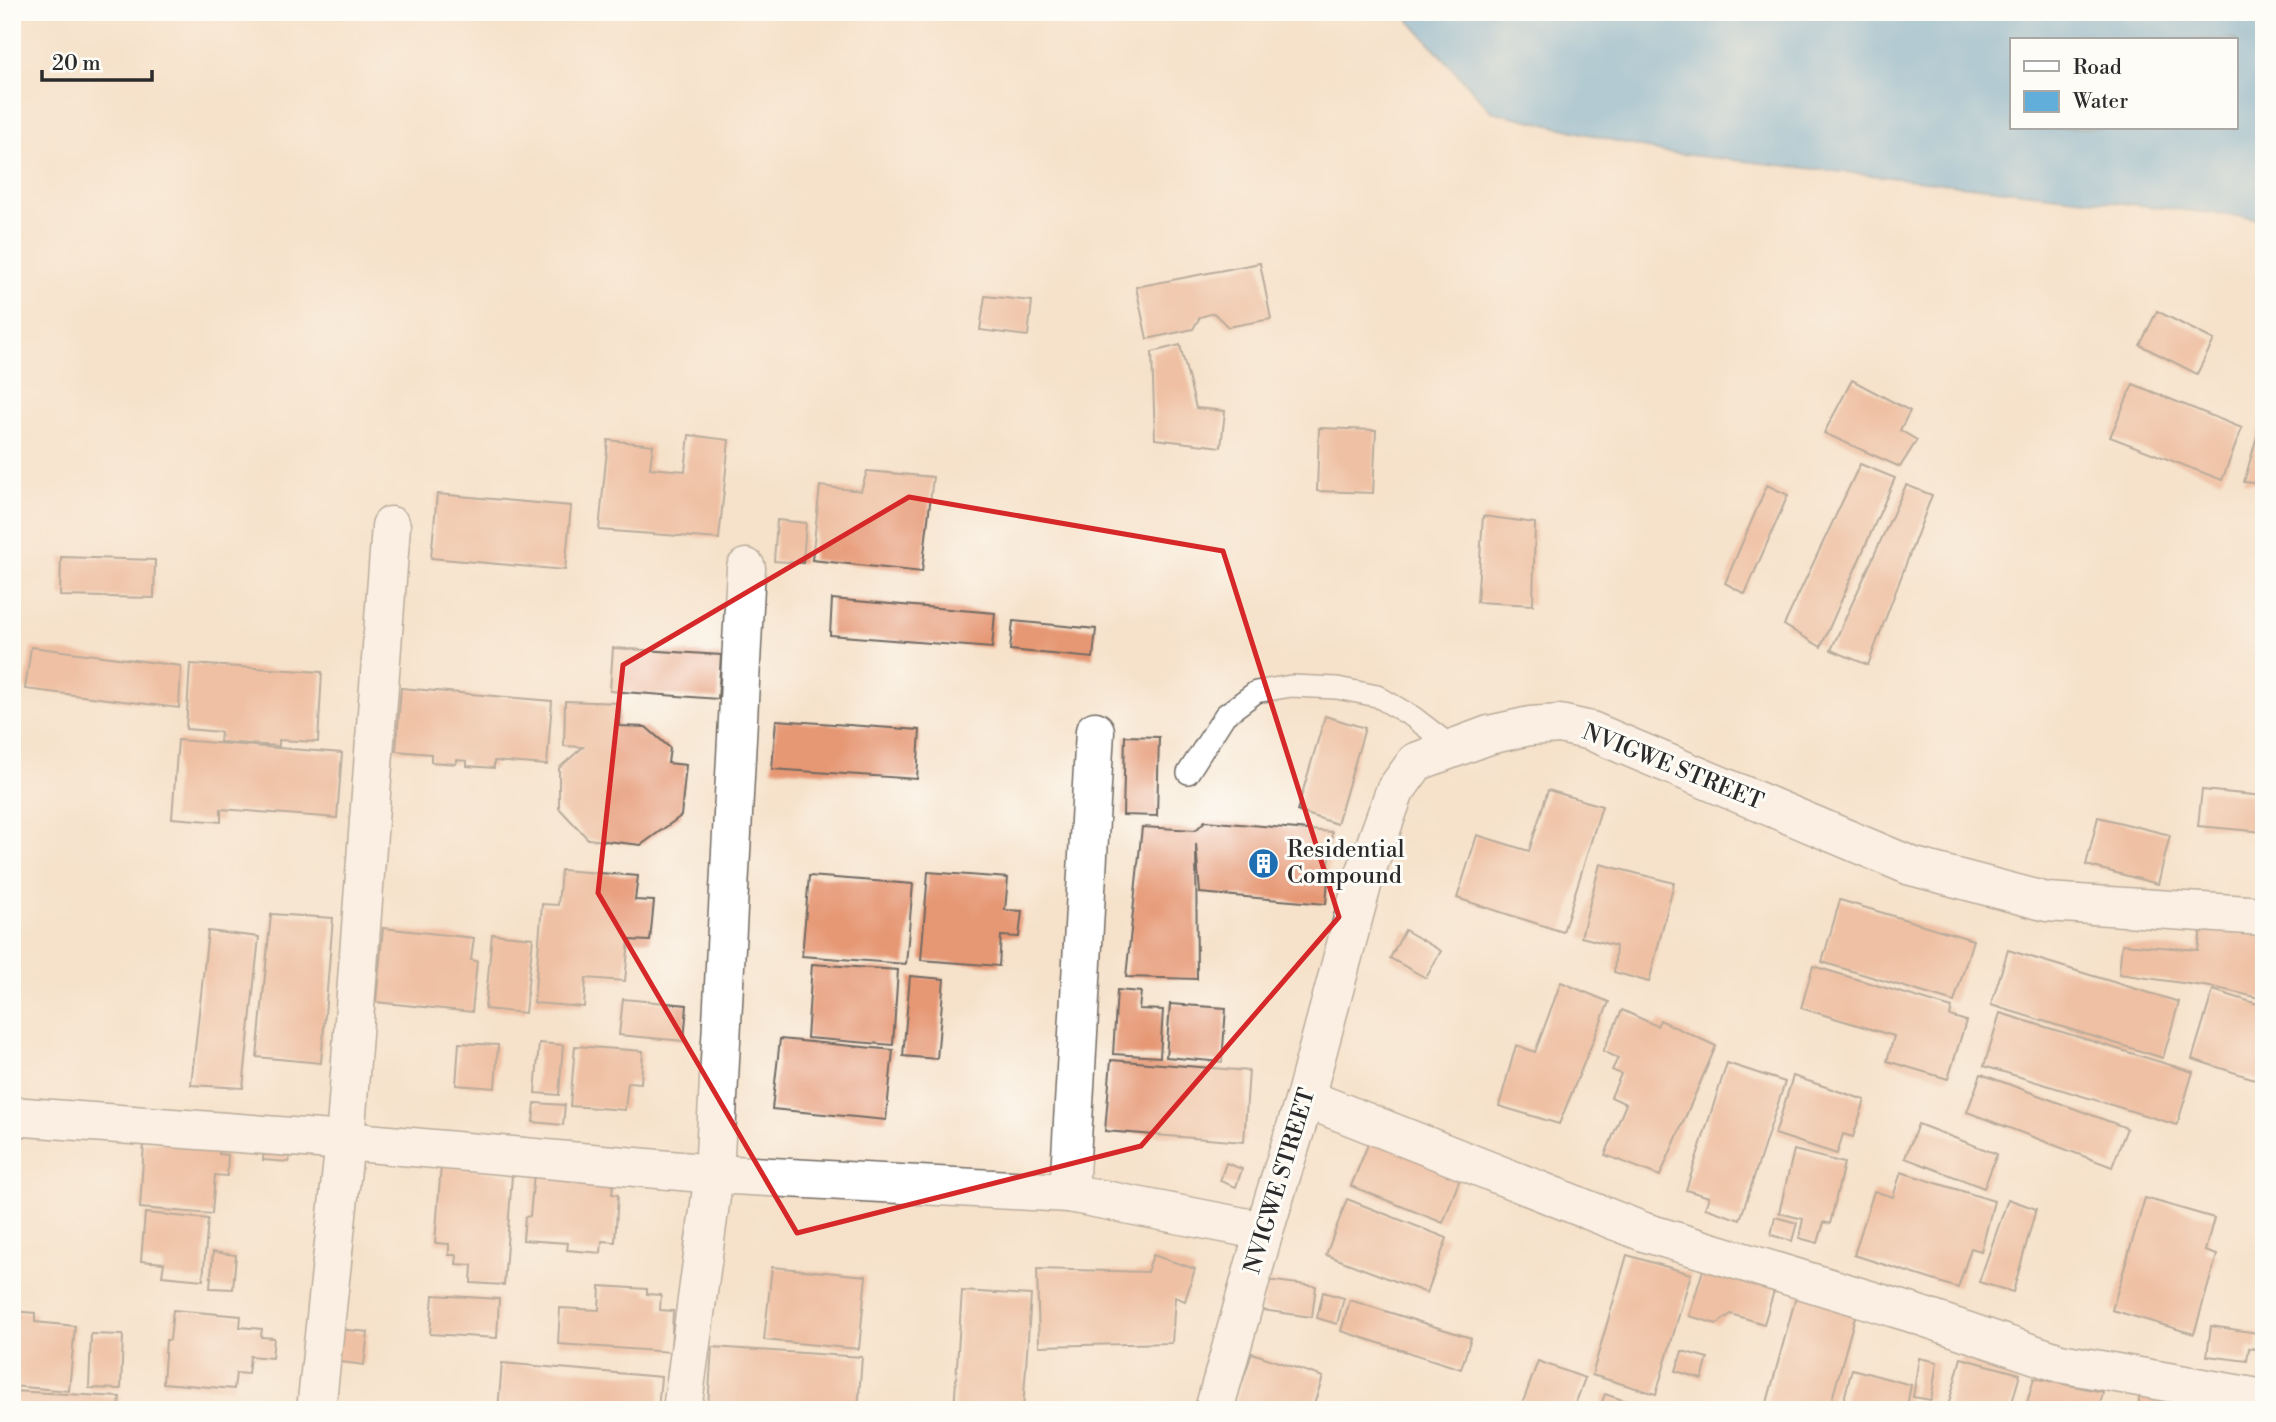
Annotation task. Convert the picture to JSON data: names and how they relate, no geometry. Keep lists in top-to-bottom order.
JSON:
{
  "streets": {
    "street": ["NVIGWE STREET"]
  },
  "places": {
    "building": ["Residential Compound"]
  },
  "legend": ["Road", "Water"],
  "scale_bar": "20 m"
}
